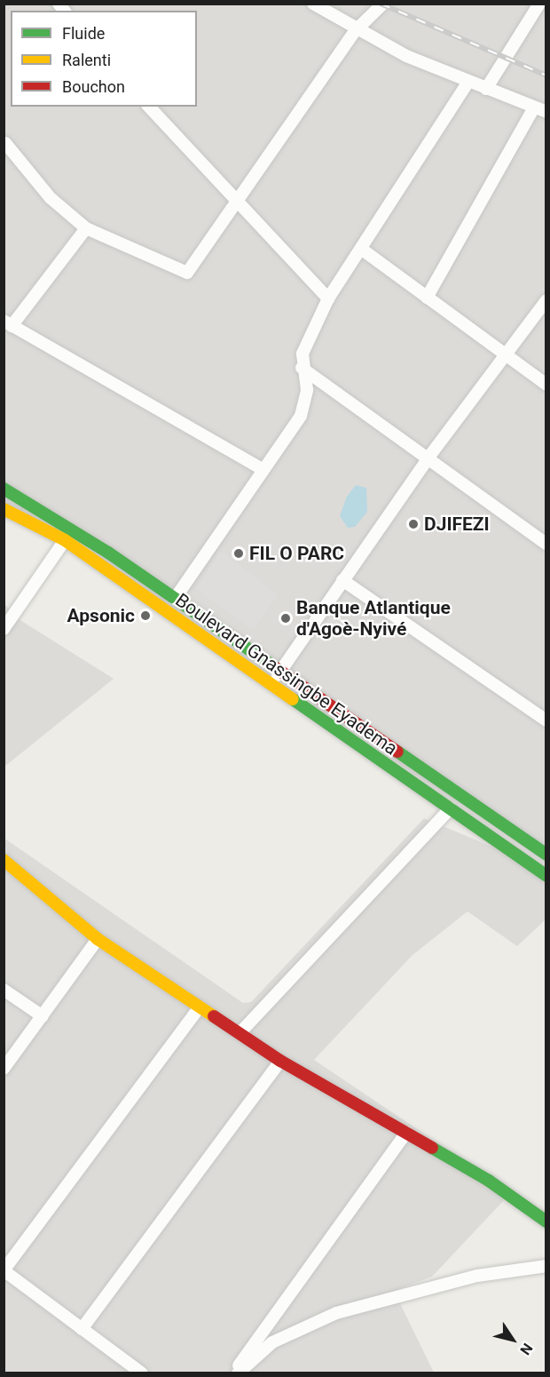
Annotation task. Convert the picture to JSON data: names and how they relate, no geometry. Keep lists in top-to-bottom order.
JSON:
{
  "streets": {
    "main road": ["Boulevard Gnassingbe Eyadema"]
  },
  "places": [
    "DJIFEZI",
    "FIL O PARC",
    "Apsonic",
    "Banque Atlantique d'Agoè-Nyivé"
  ],
  "legend": ["Fluide", "Ralenti", "Bouchon"],
  "north": "bottom right"
}
